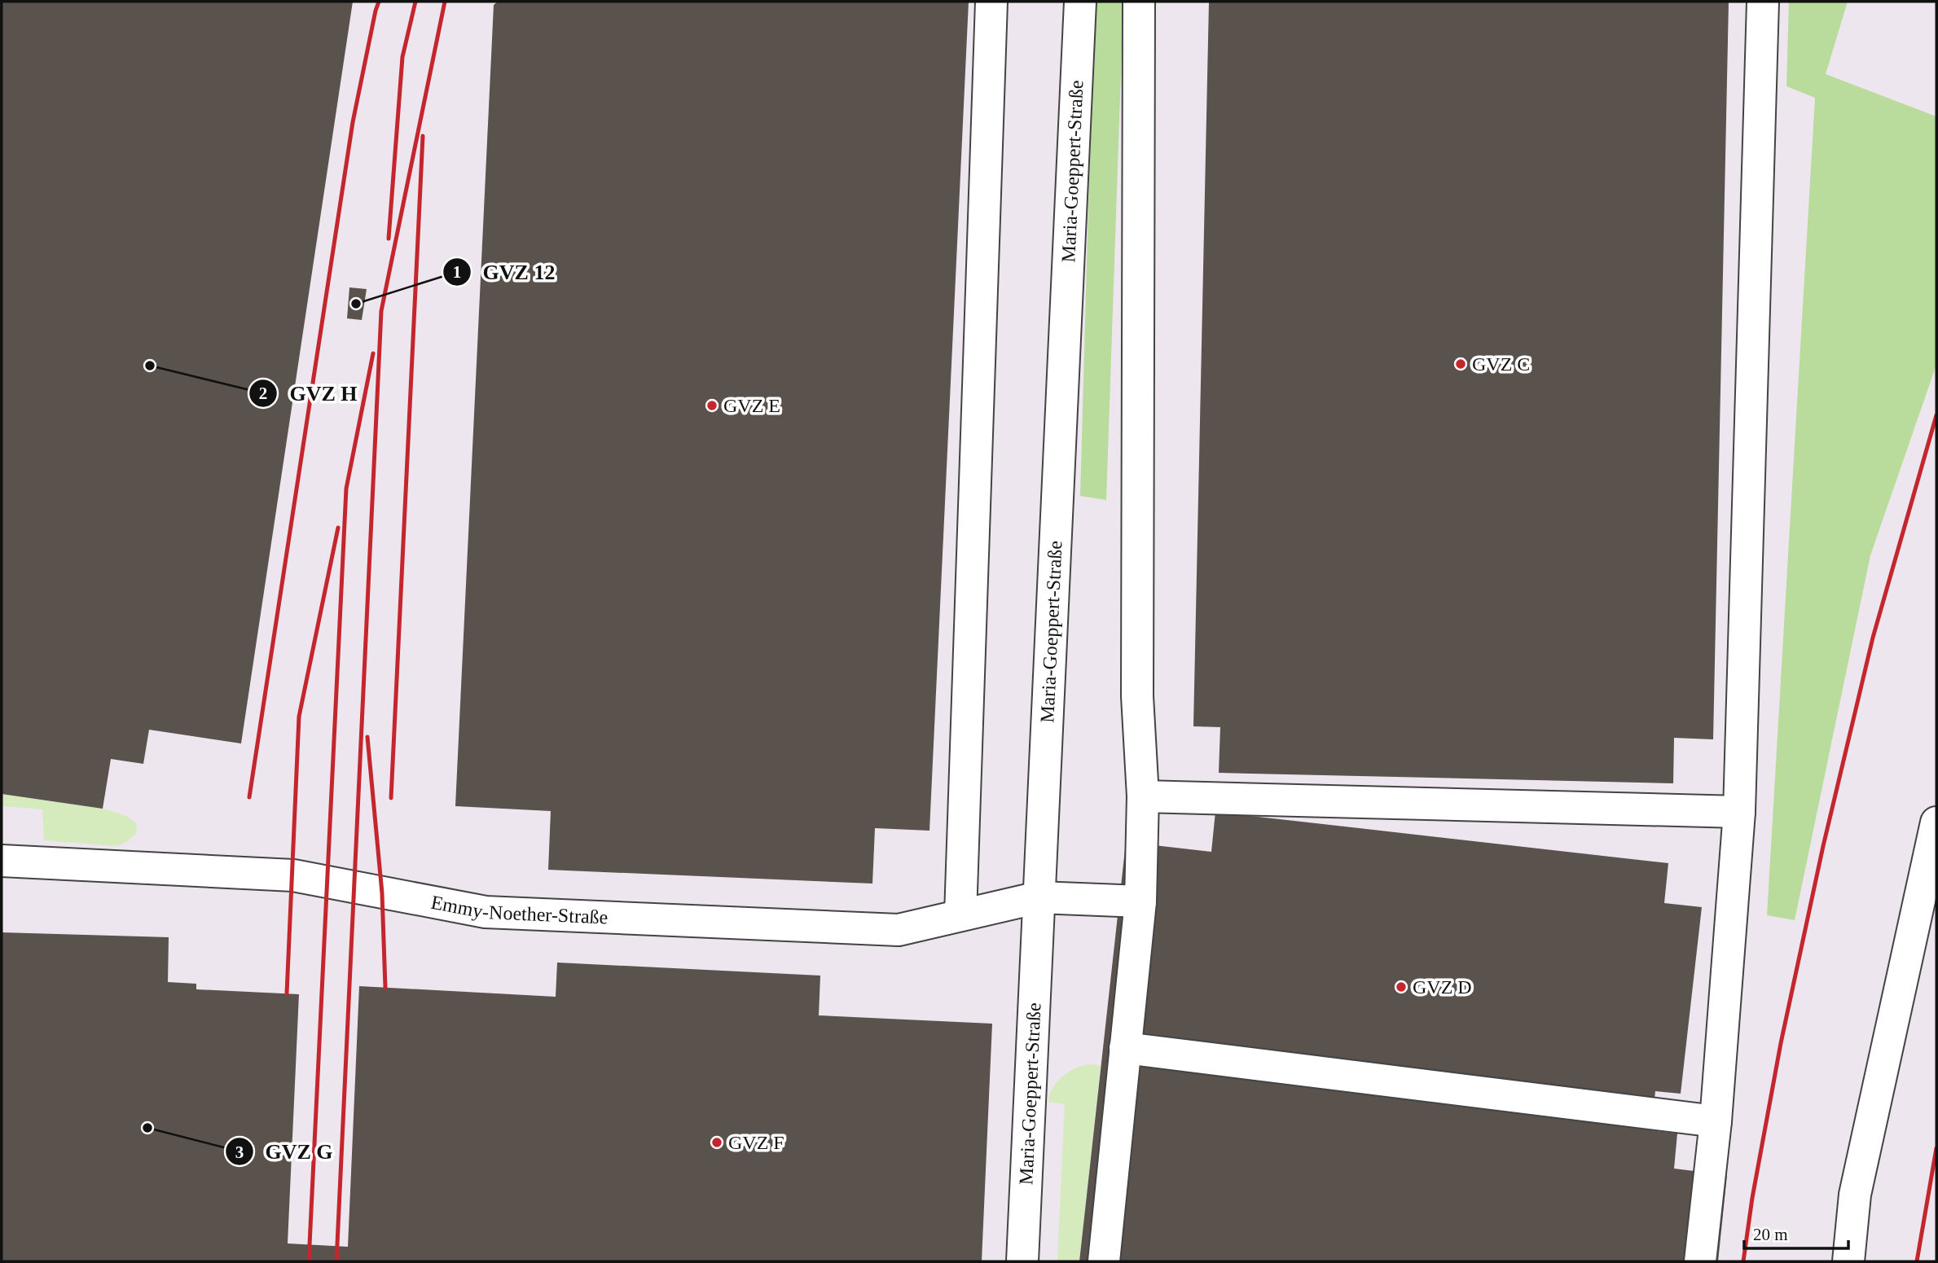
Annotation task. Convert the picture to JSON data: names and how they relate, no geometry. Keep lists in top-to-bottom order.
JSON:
{
  "streets": {
    "lane": ["Maria-Goeppert-Straße", "Emmy-Noether-Straße"]
  },
  "crossings": [
    ["Maria-Goeppert-Straße", "Emmy-Noether-Straße"]
  ],
  "places": [
    "GVZ 12",
    "GVZ C",
    "GVZ H",
    "GVZ E",
    "GVZ D",
    "GVZ G",
    "GVZ F"
  ],
  "scale_bar": "20 m"
}
